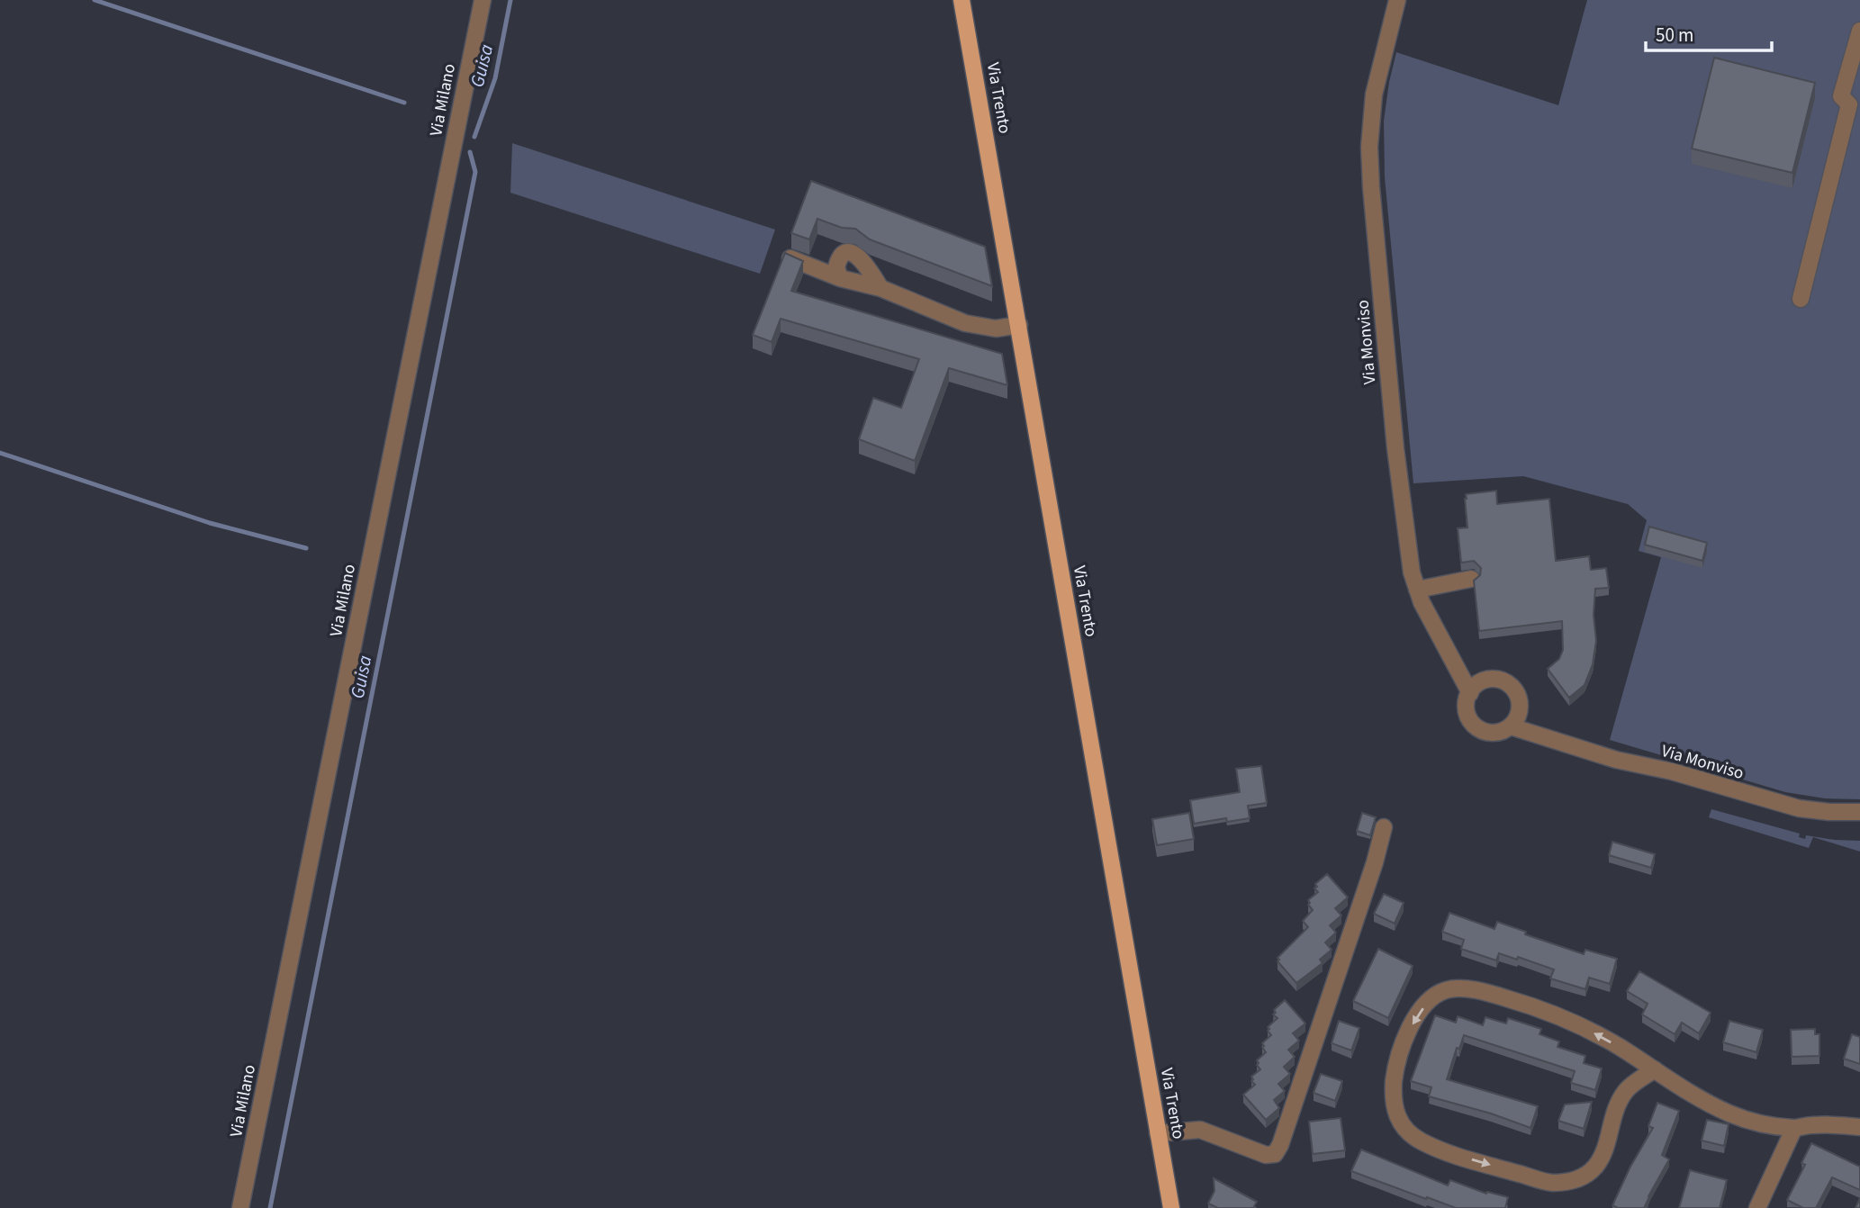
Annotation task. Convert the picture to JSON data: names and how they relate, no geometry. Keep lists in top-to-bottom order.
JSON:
{
  "streets": {
    "main road": ["Via Trento"],
    "street": ["Via Milano", "Via Monviso"]
  },
  "water": ["Guisa"],
  "scale_bar": "50 m"
}
